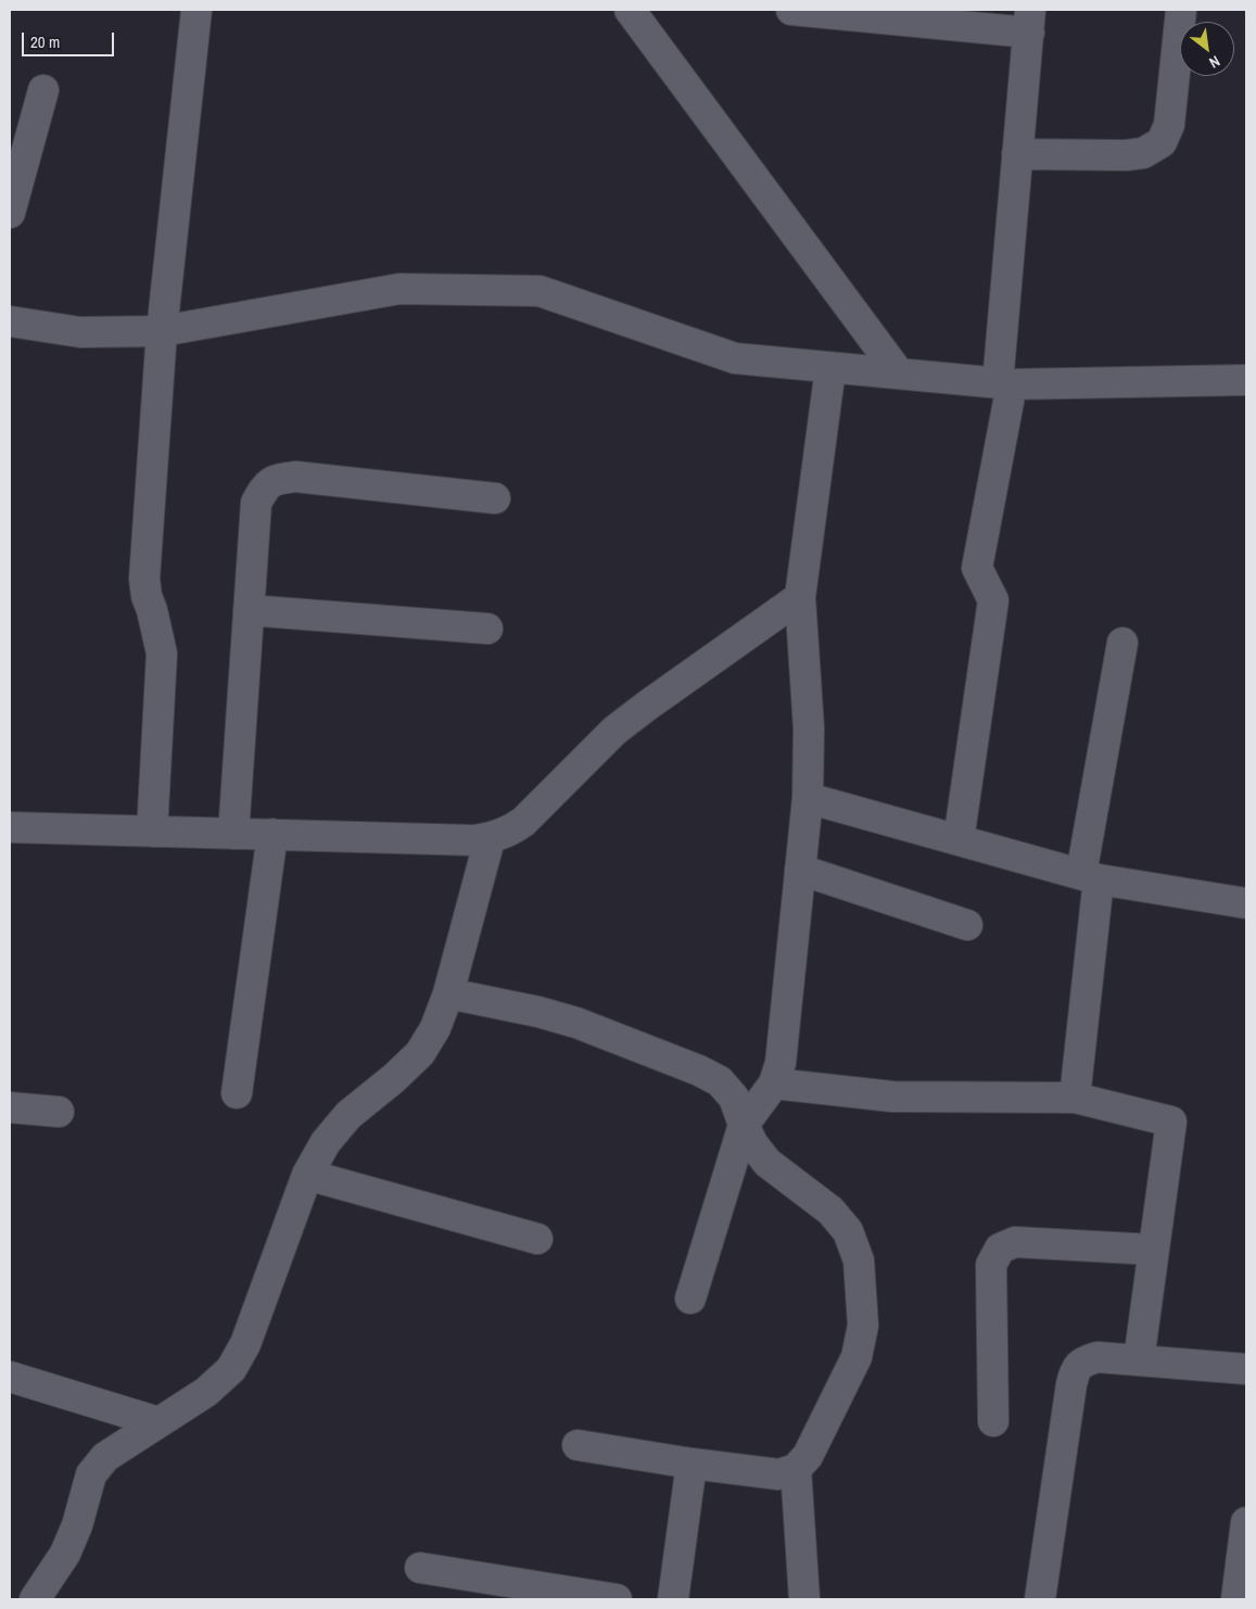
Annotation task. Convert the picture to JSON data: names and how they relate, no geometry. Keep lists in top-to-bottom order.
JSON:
{
  "scale_bar": "20 m",
  "north": "bottom right"
}
